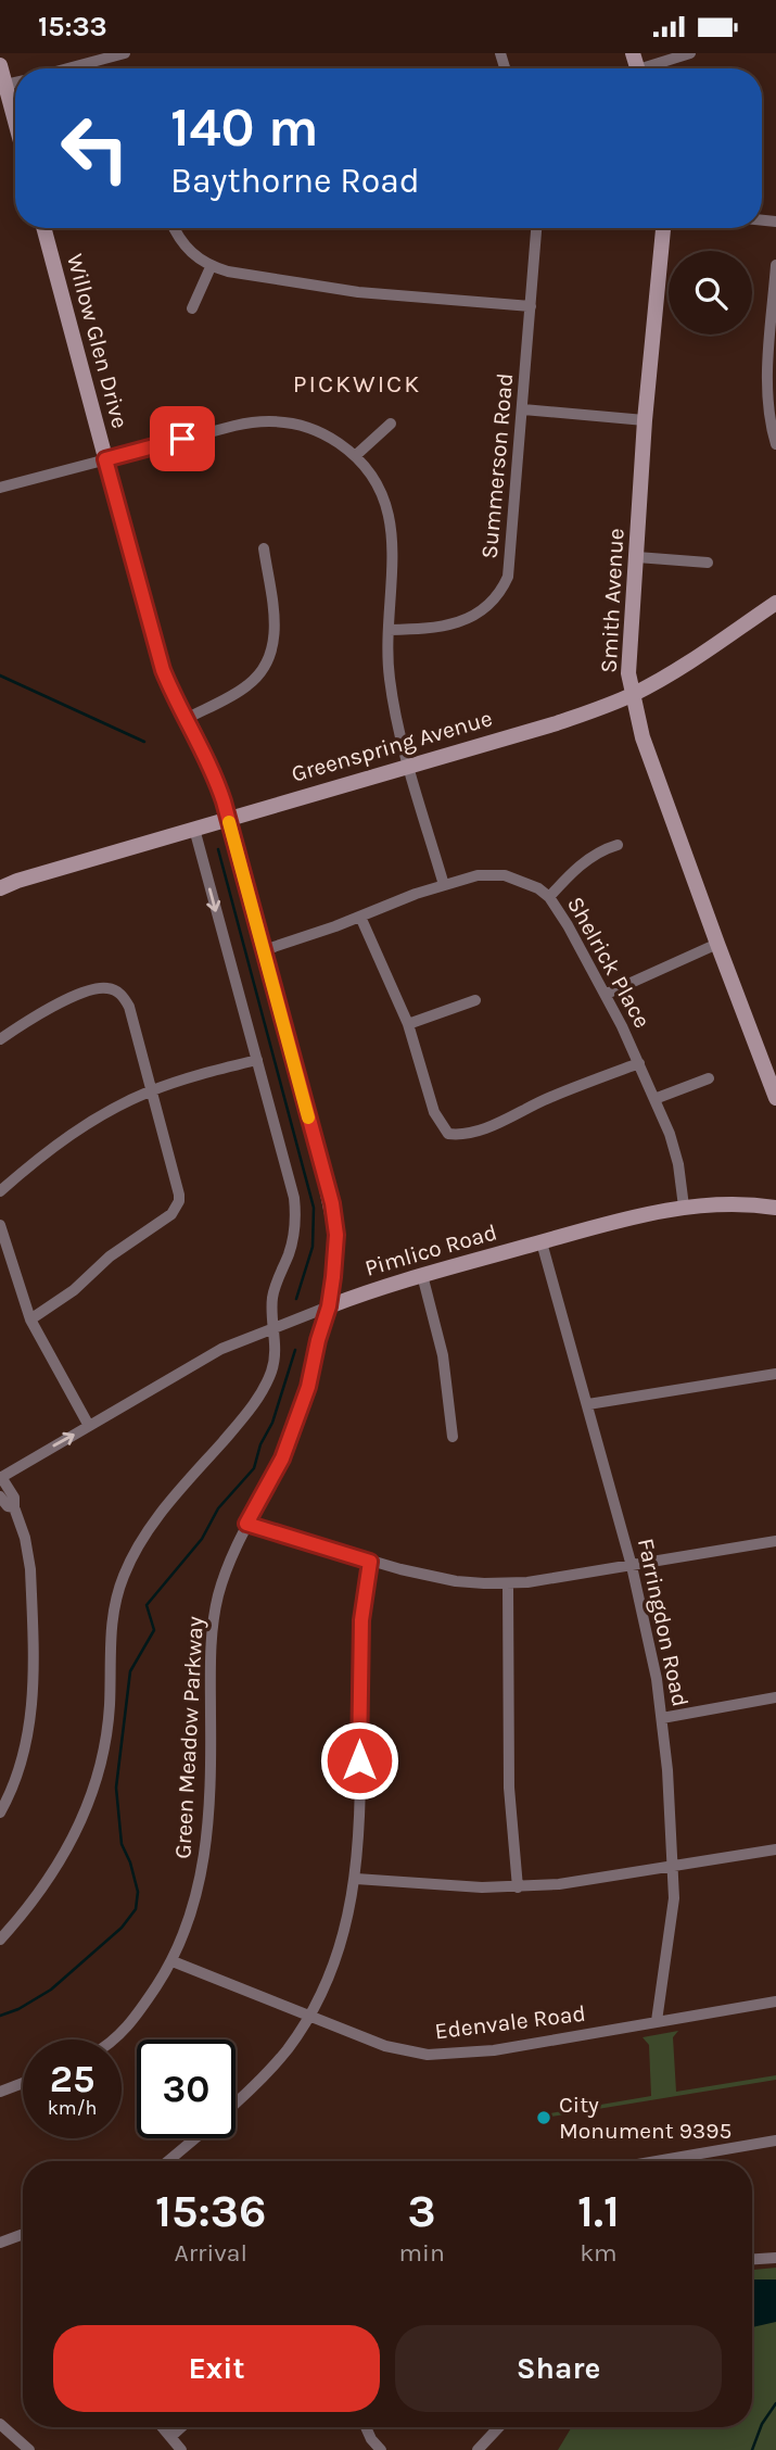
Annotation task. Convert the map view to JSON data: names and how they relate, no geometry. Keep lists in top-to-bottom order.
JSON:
{
  "streets": {
    "main road": [
      "Willow Glen Drive",
      "Smith Avenue",
      "Greenspring Avenue",
      "Pimlico Road"
    ],
    "street": [
      "Summerson Road",
      "Shelrick Place",
      "Farringdon Road",
      "Green Meadow Parkway",
      "Edenvale Road"
    ]
  },
  "crossings": [
    ["Willow Glen Drive", "Greenspring Avenue"],
    ["Willow Glen Drive", "Shelrick Place"],
    ["Willow Glen Drive", "Pimlico Road"],
    ["Willow Glen Drive", "Green Meadow Parkway"],
    ["Smith Avenue", "Greenspring Avenue"],
    ["Shelrick Place", "Pimlico Road"],
    ["Pimlico Road", "Farringdon Road"],
    ["Pimlico Road", "Green Meadow Parkway"],
    ["Farringdon Road", "Edenvale Road"],
    ["Green Meadow Parkway", "Edenvale Road"]
  ],
  "districts": ["PICKWICK"],
  "places": ["City Monument 9395"],
  "page": {
    "status": "15:33",
    "turn": ["140 m", "Baythorne Road"],
    "speed": "25 km/h",
    "limit": "30",
    "eta": [
      "15:36",
      "Arrival",
      "3",
      "min",
      "1.1",
      "km"
    ],
    "buttons": ["Exit", "Share"]
  }
}
